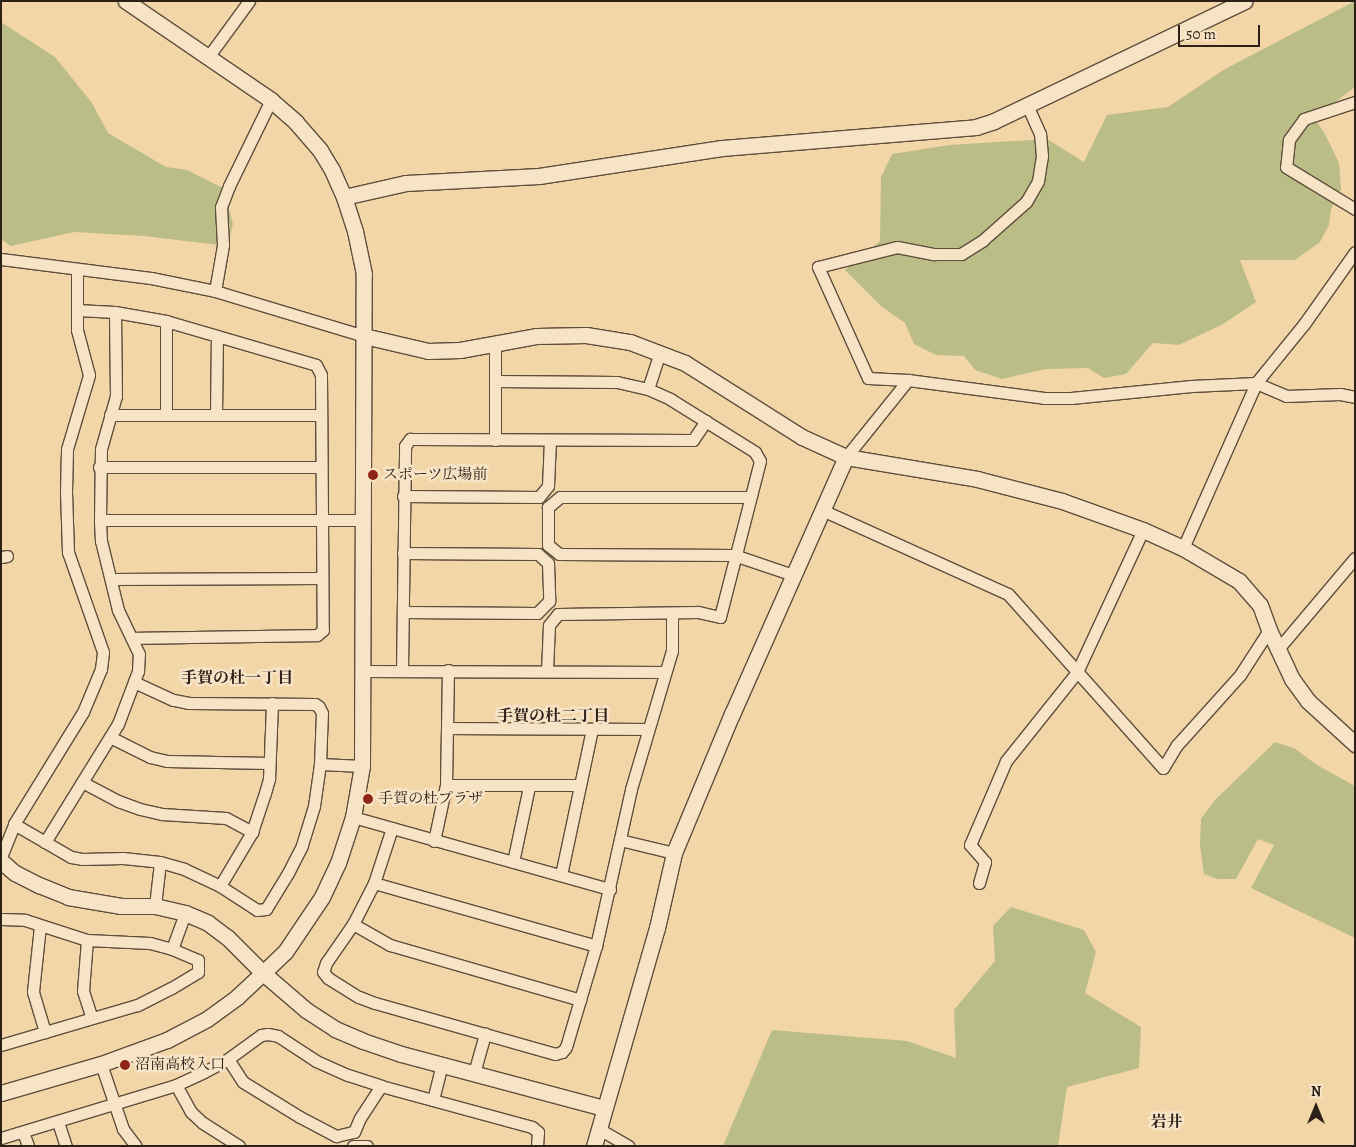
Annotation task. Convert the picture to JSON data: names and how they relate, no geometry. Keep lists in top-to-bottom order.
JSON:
{
  "districts": ["手賀の杜一丁目", "手賀の杜二丁目", "岩井"],
  "places": ["スポーツ広場前", "手賀の杜プラザ", "沼南高校入口"],
  "scale_bar": "50 m",
  "north": "top"
}
